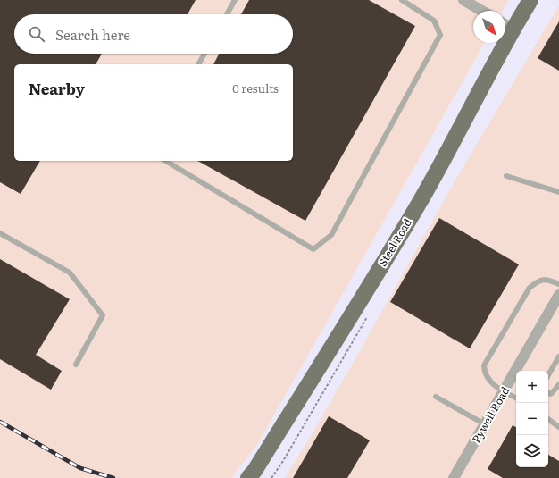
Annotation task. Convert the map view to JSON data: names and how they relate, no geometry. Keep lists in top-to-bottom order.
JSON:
{
  "streets": {
    "main road": ["Steel Road"],
    "street": ["Pywell Road"]
  },
  "north": "bottom right",
  "page": {
    "search": "Search here",
    "heading": ["Nearby", "0 results"],
    "map_buttons": ["+", "−"]
  }
}
